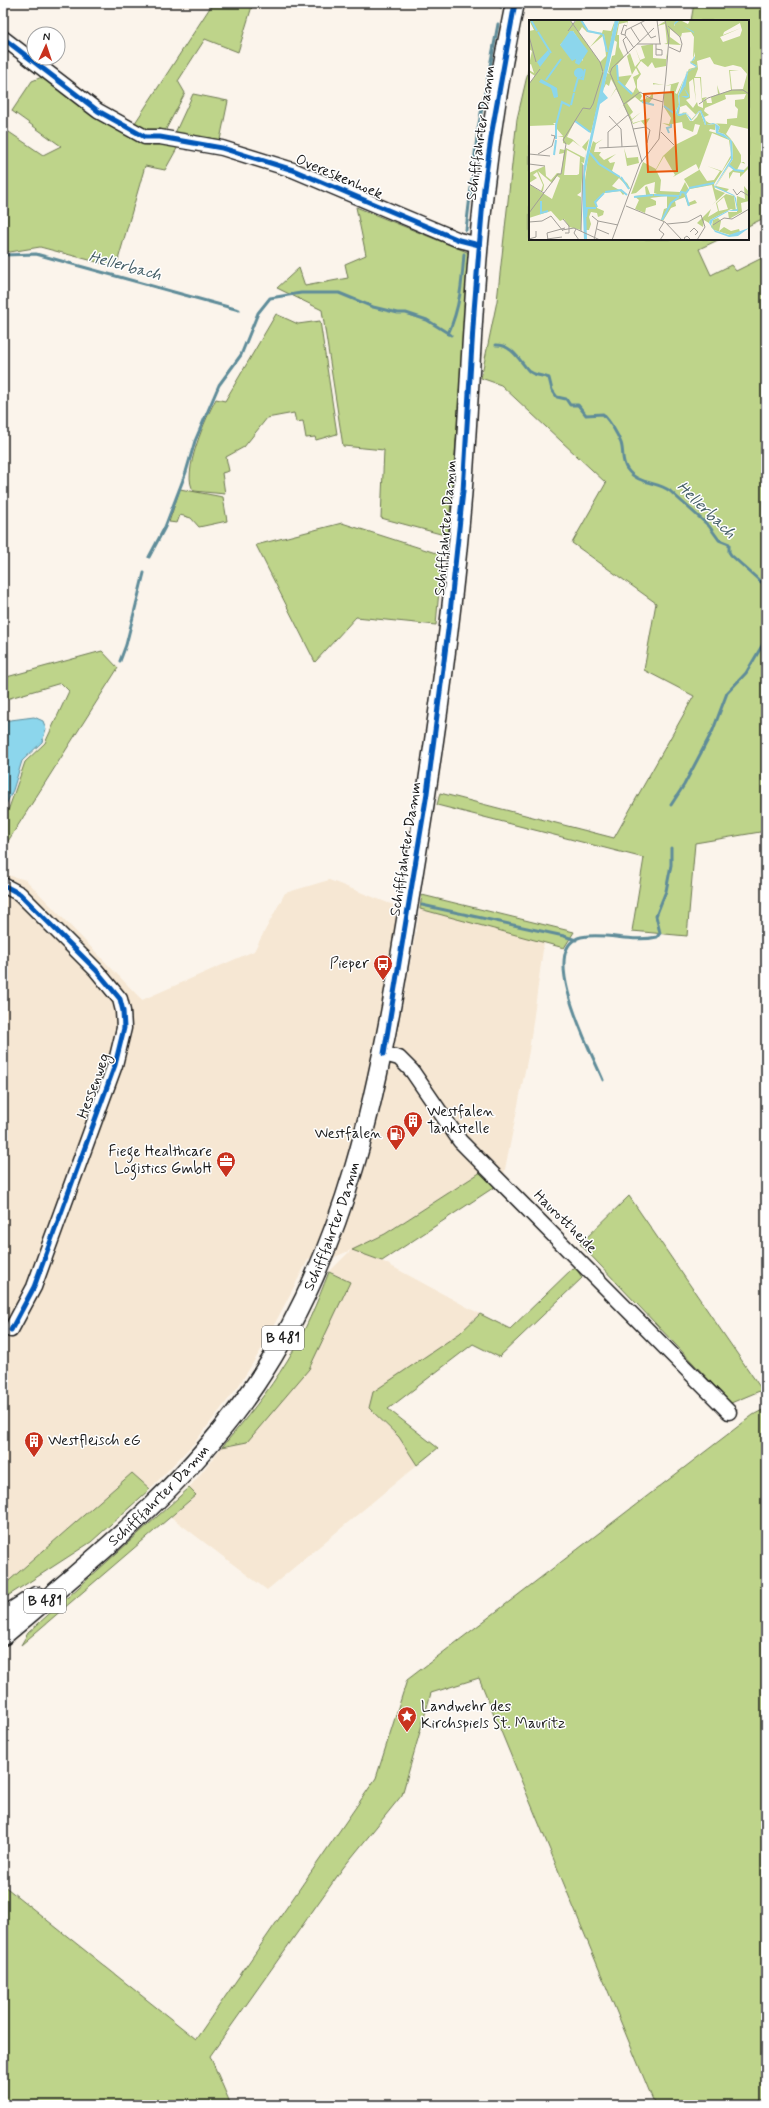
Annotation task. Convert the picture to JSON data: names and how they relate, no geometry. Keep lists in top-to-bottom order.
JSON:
{
  "streets": {
    "main road": ["Schifffahrter Damm", "B 481"],
    "street": ["Overeskenhoek", "Hessenweg", "Haurottheide"]
  },
  "crossings": [
    ["Schifffahrter Damm", "Overeskenhoek"],
    ["Schifffahrter Damm", "Haurottheide"]
  ],
  "water": ["Hellerbach"],
  "places": {
    "bus stop": ["Pieper"],
    "building": ["Westfalen Tankstelle", "Westfleisch eG"],
    "fuel station": ["Westfalen"],
    "office": ["Fiege Healthcare Logistics GmbH"],
    "place": ["Landwehr des Kirchspiels St. Mauritz"]
  },
  "north": "top"
}
